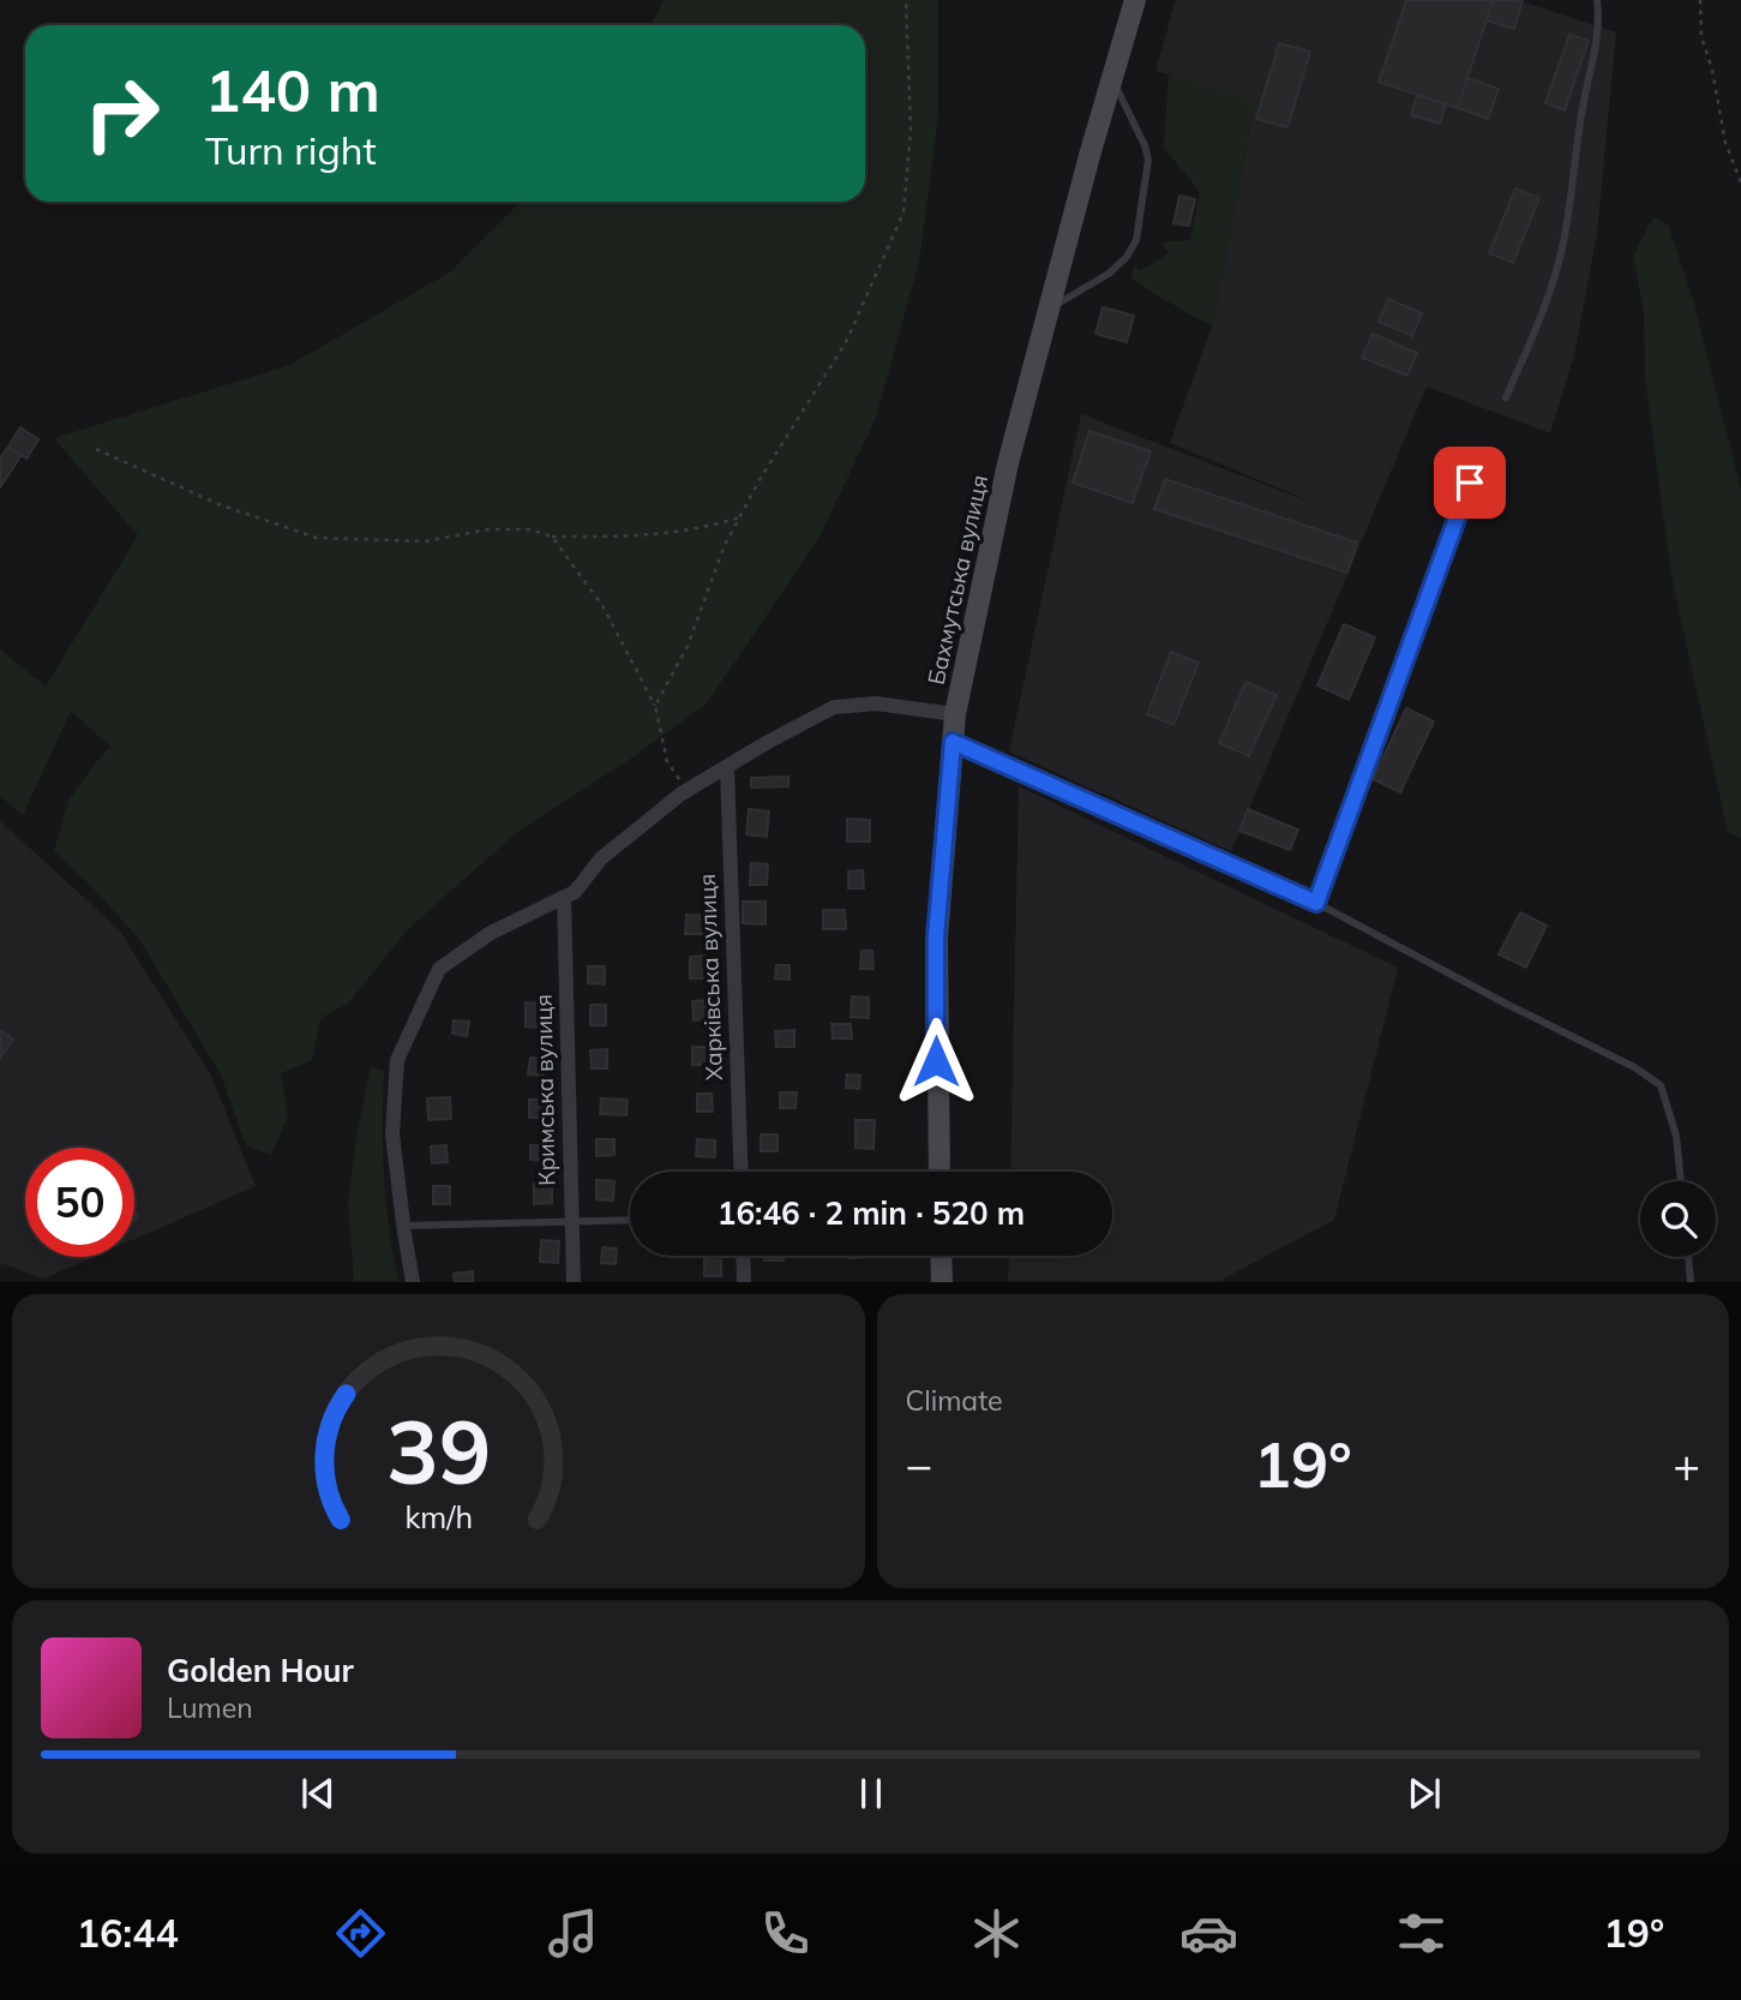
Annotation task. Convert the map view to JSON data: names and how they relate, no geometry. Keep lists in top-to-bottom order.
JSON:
{
  "streets": {
    "main road": ["Бахмутська вулиця"],
    "street": ["Харківська вулиця", "Кримська вулиця"]
  },
  "page": {
    "turn": ["140 m", "Turn right"],
    "limit": "50",
    "trip": "16:46 · 2 min · 520 m",
    "tile": "Climate",
    "heat": ["−", "19°", "+"],
    "song": ["Golden Hour", "Lumen"],
    "tabs": ["16:44", "19°"],
    "gauge": ["39", "km/h"]
  }
}
